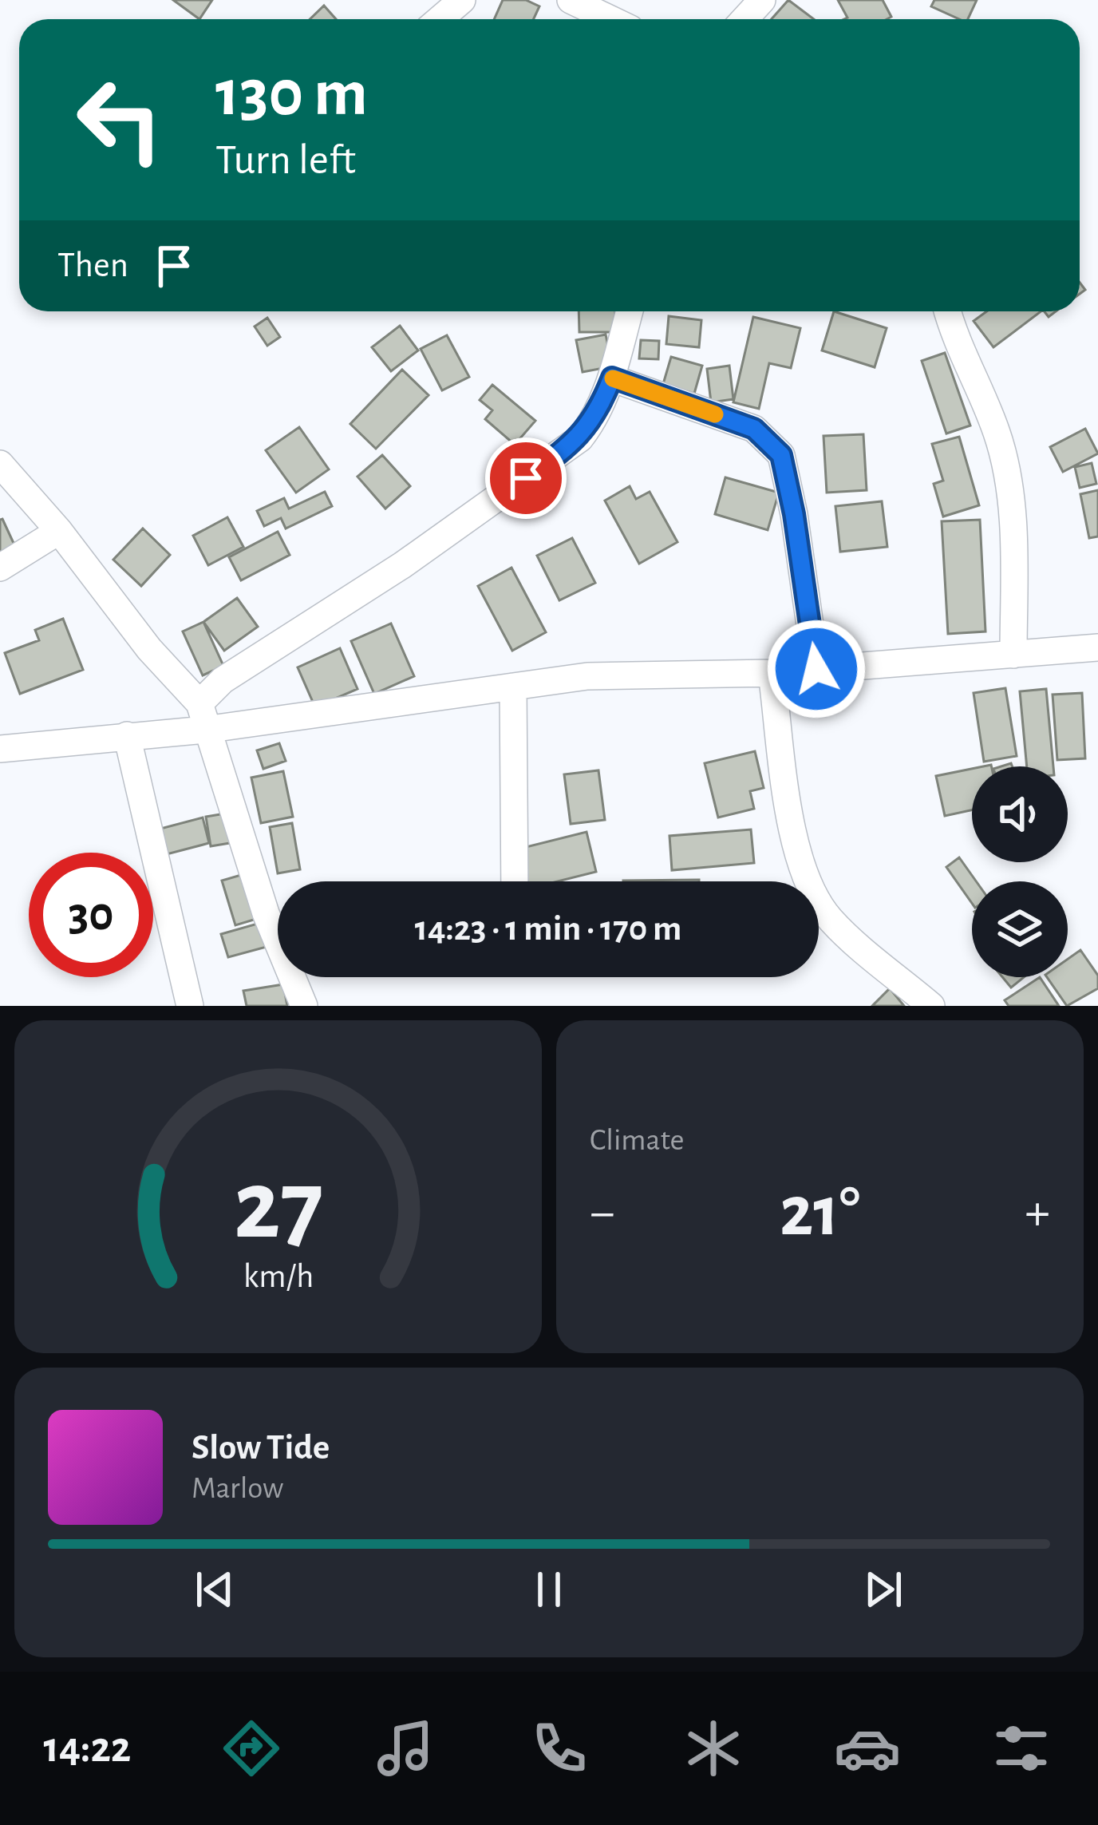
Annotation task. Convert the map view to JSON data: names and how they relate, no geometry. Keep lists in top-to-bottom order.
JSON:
{
  "page": {
    "turn": ["130 m", "Turn left"],
    "then": "Then",
    "limit": "30",
    "trip": "14:23 · 1 min · 170 m",
    "tile": "Climate",
    "heat": ["−", "21°", "+"],
    "song": ["Slow Tide", "Marlow"],
    "tabs": "14:22",
    "gauge": ["27", "km/h"]
  }
}
